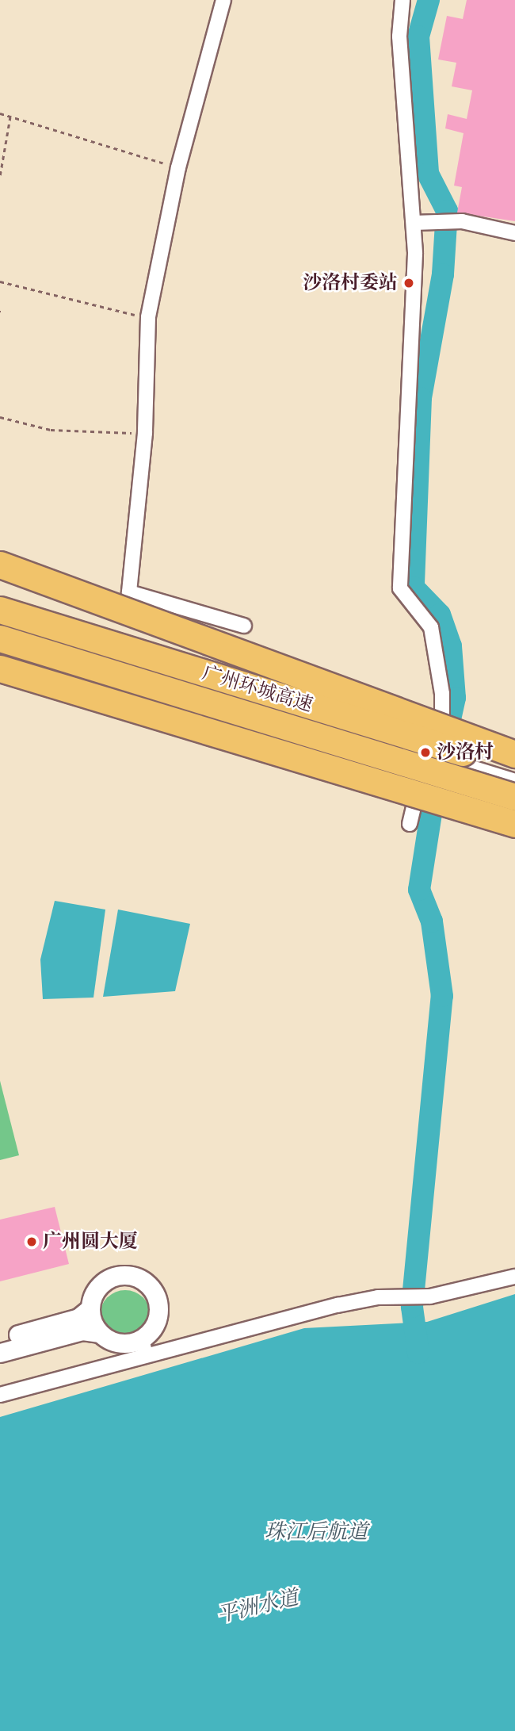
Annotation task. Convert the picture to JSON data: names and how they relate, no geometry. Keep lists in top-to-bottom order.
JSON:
{
  "streets": {
    "highway": ["广州环城高速"]
  },
  "water": ["珠江后航道", "平洲水道"],
  "places": ["沙洛村委站", "沙洛村", "广州圆大厦"]
}
